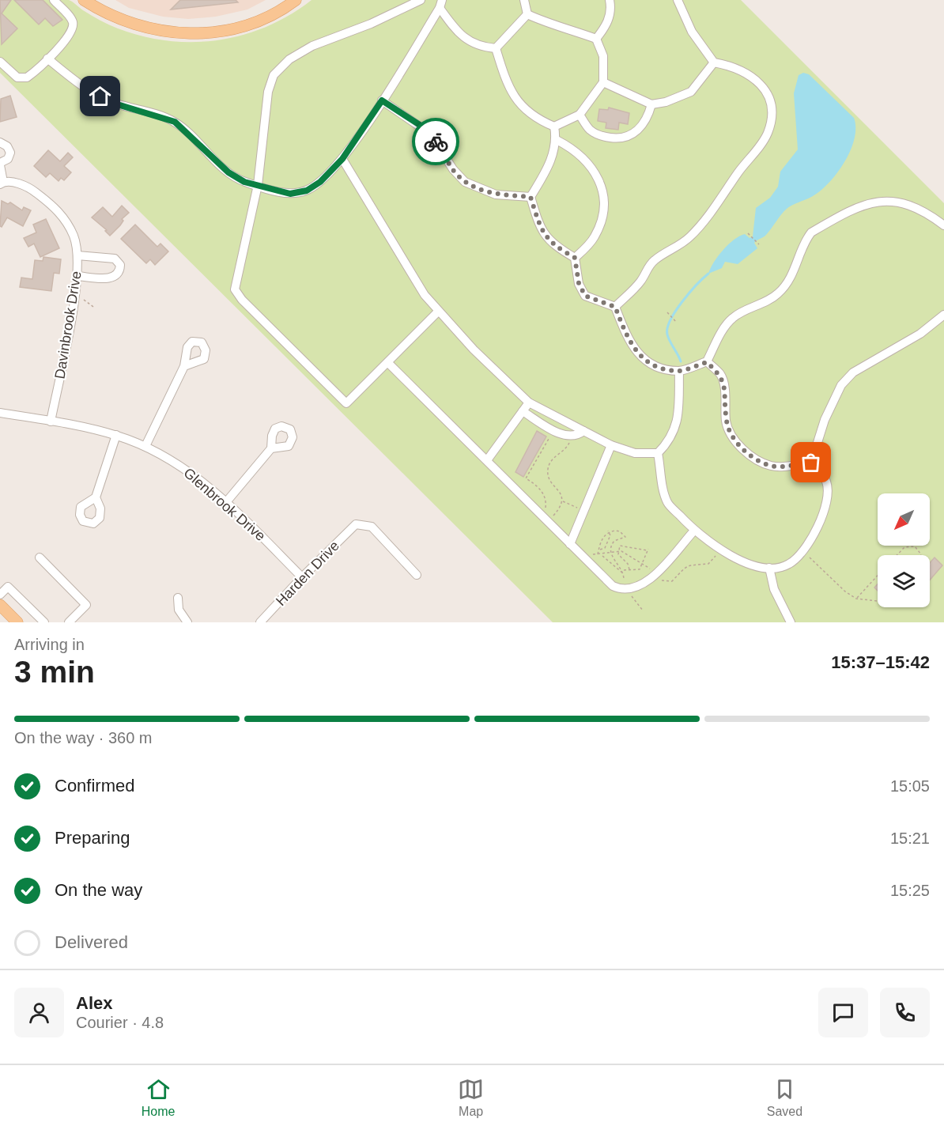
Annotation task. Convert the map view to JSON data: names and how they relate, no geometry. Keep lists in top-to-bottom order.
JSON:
{
  "streets": {
    "street": ["Davinbrook Drive", "Glenbrook Drive", "Harden Drive"]
  },
  "crossings": [
    ["Davinbrook Drive", "Glenbrook Drive"],
    ["Glenbrook Drive", "Harden Drive"]
  ],
  "north": "bottom left",
  "page": {
    "heading": ["3 min", "Arriving in", "15:37–15:42"],
    "panel": ["Alex", "Courier · 4.8"],
    "bar": "On the way · 360 m",
    "list": [
      ["Confirmed", "15:05"],
      ["Preparing", "15:21"],
      ["On the way", "15:25"],
      "Delivered"
    ],
    "tabs": ["Home", "Map", "Saved"]
  }
}
